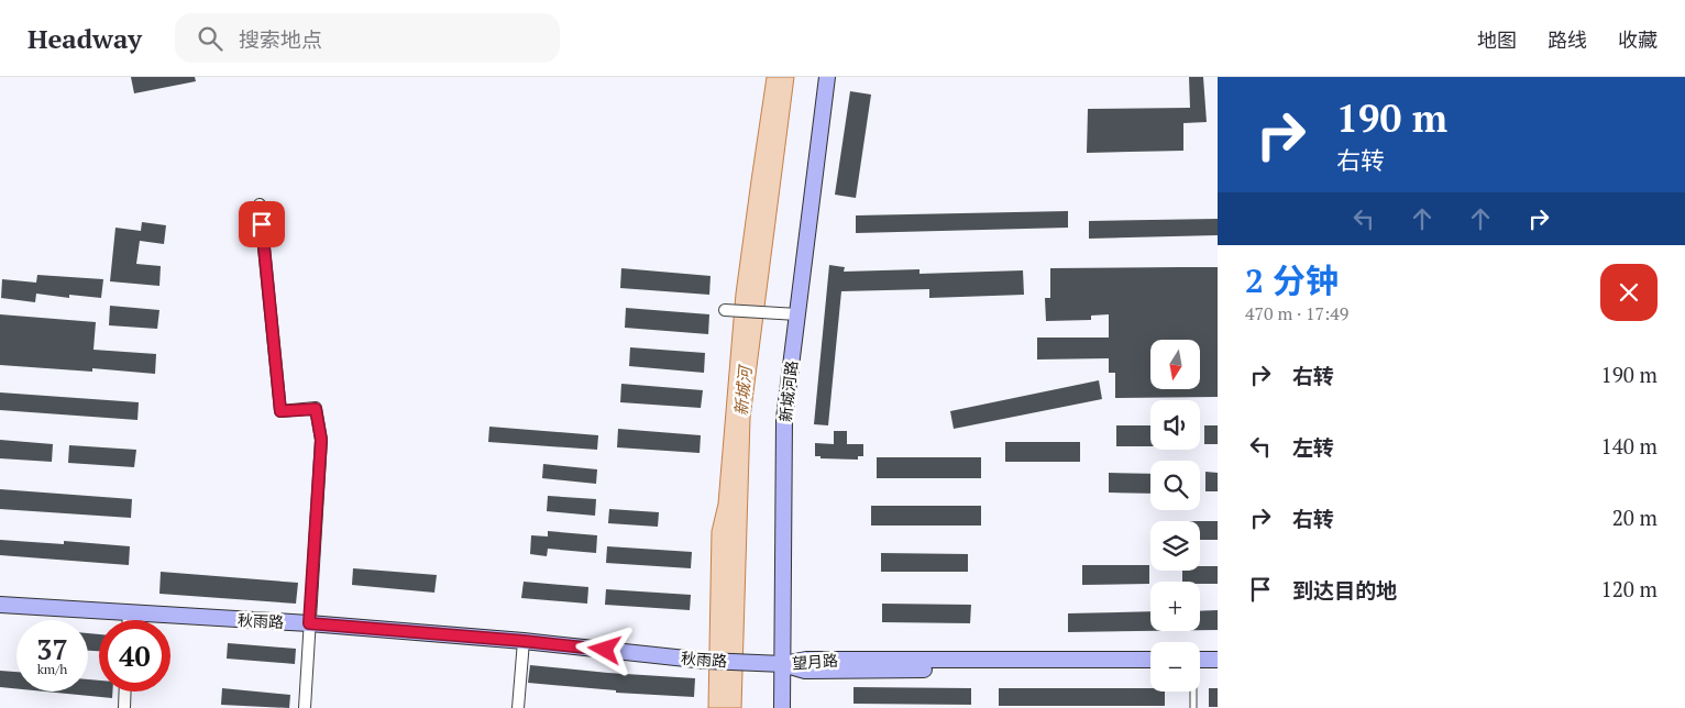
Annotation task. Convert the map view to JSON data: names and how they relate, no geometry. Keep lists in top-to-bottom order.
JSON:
{
  "streets": {
    "street": ["新城河路", "秋雨路", "望月路"]
  },
  "crossings": [
    ["新城河路", "秋雨路"],
    ["新城河路", "望月路"],
    ["秋雨路", "望月路"]
  ],
  "water": ["新城河"],
  "north": "bottom",
  "page": {
    "header": "Headway",
    "search": "搜索地点",
    "nav": ["地图", "路线", "收藏"],
    "turn": ["190 m", "右转"],
    "heading": ["2 分钟", "470 m · 17:49"],
    "list": [
      {
        "name": "右转",
        "value": "190 m"
      },
      {
        "name": "左转",
        "value": "140 m"
      },
      {
        "name": "右转",
        "value": "20 m"
      },
      {
        "name": "到达目的地",
        "value": "120 m"
      }
    ],
    "map_buttons": ["+", "−"],
    "speed": "37 km/h",
    "limit": "40"
  }
}
